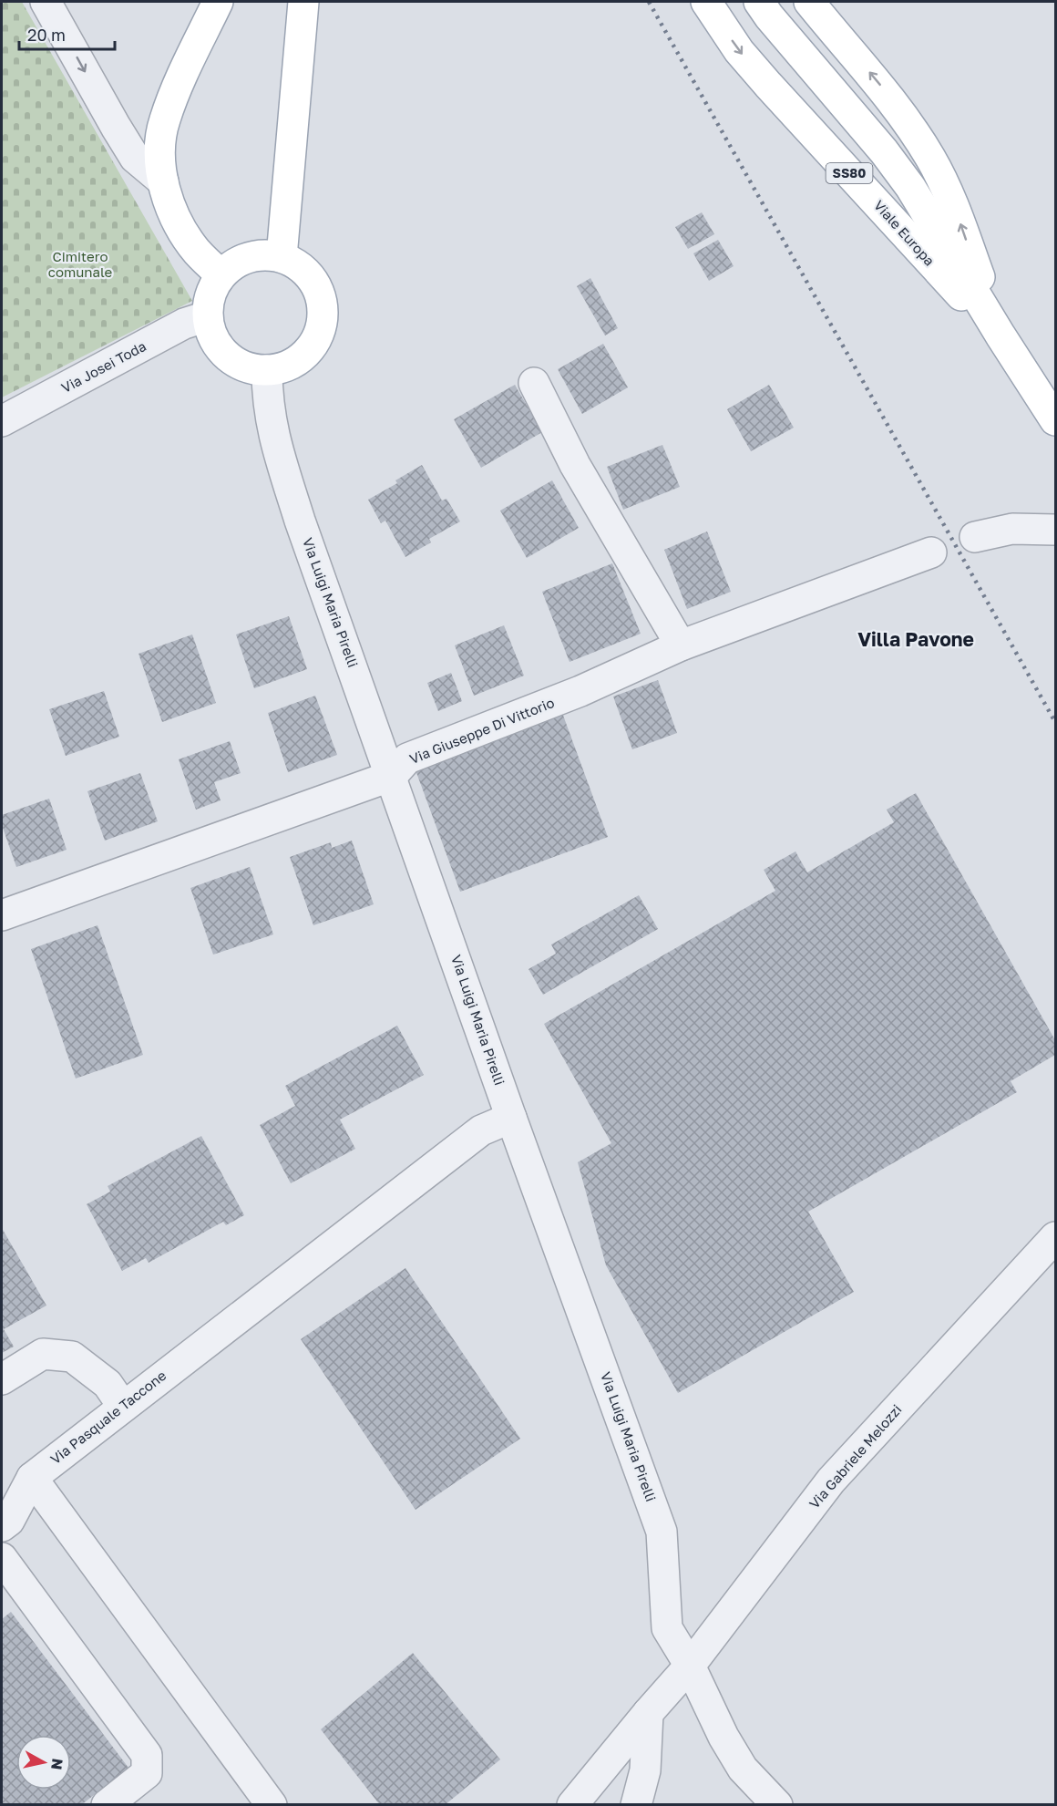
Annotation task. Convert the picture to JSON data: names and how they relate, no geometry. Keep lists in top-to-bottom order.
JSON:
{
  "streets": {
    "main road": ["SS80", "Viale Europa"],
    "street": [
      "Via Josei Toda",
      "Via Luigi Maria Pirelli",
      "Via Giuseppe Di Vittorio",
      "Via Pasquale Taccone",
      "Via Gabriele Melozzi"
    ]
  },
  "crossings": [
    ["Via Josei Toda", "Via Luigi Maria Pirelli"],
    ["Via Luigi Maria Pirelli", "Via Giuseppe Di Vittorio"],
    ["Via Luigi Maria Pirelli", "Via Pasquale Taccone"],
    ["Via Luigi Maria Pirelli", "Via Gabriele Melozzi"]
  ],
  "districts": ["Villa Pavone"],
  "parks": ["Cimitero comunale"],
  "scale_bar": "20 m",
  "north": "right"
}
